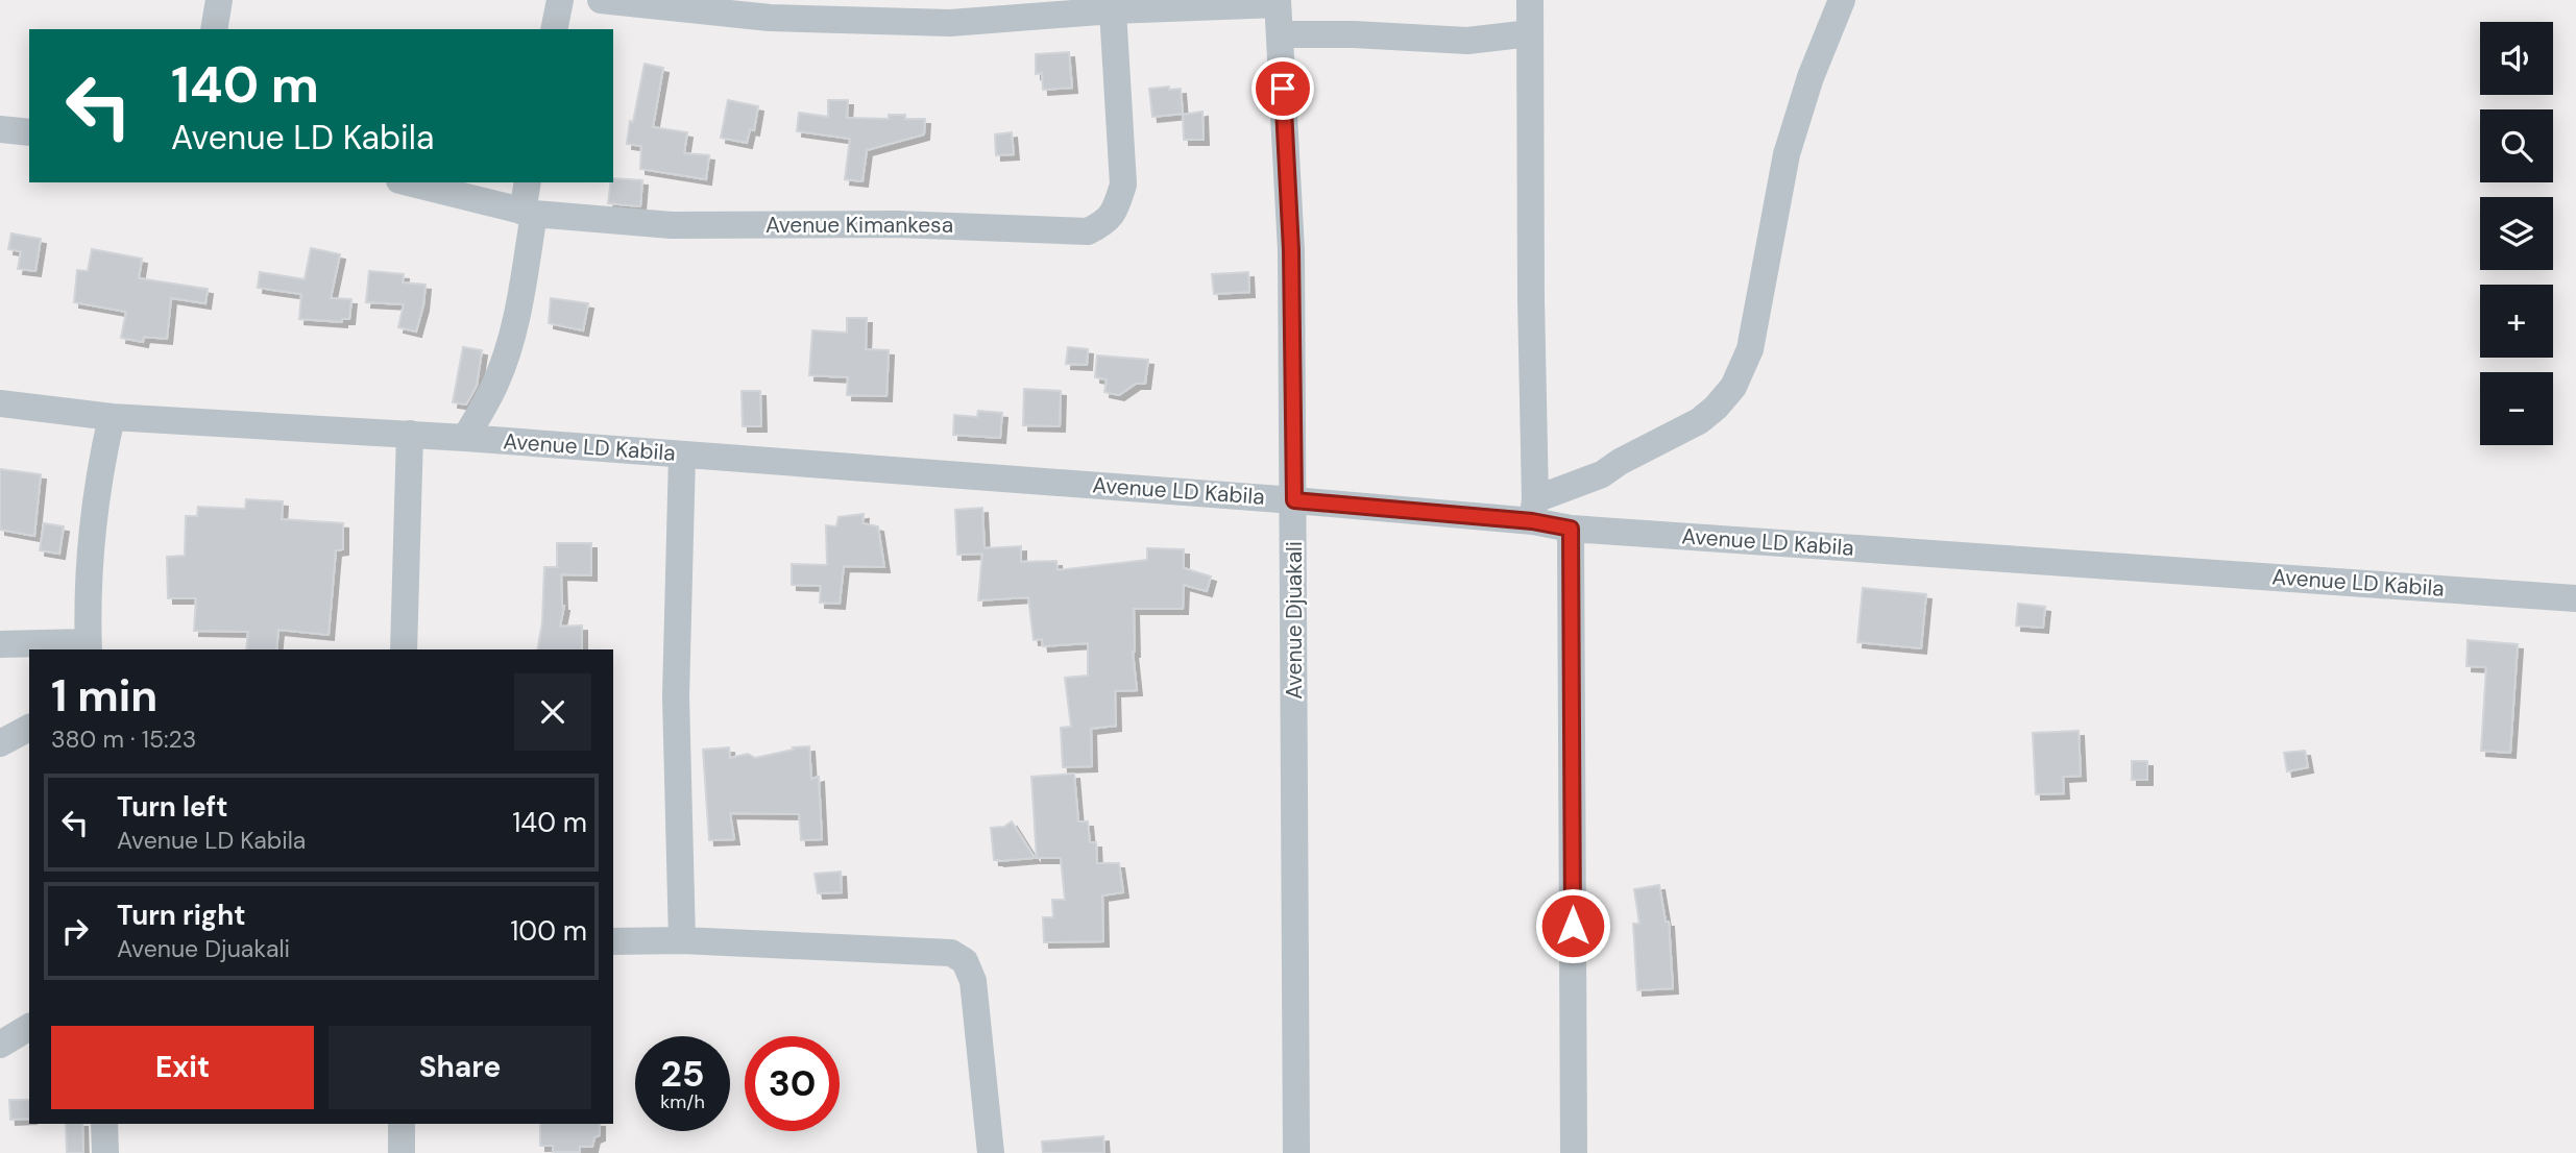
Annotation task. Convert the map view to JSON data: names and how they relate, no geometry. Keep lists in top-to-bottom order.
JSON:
{
  "streets": {
    "street": ["Avenue Kimankesa", "Avenue LD Kabila", "Avenue Djuakali"]
  },
  "crossings": [
    ["Avenue LD Kabila", "Avenue Djuakali"]
  ],
  "page": {
    "map_buttons": ["+", "−"],
    "turn": ["140 m", "Avenue LD Kabila"],
    "heading": ["1 min", "380 m · 15:23"],
    "list": [
      {
        "name": "Turn left",
        "note": "Avenue LD Kabila",
        "value": "140 m"
      },
      {
        "name": "Turn right",
        "note": "Avenue Djuakali",
        "value": "100 m"
      }
    ],
    "buttons": ["Exit", "Share"],
    "speed": "25 km/h",
    "limit": "30"
  }
}
